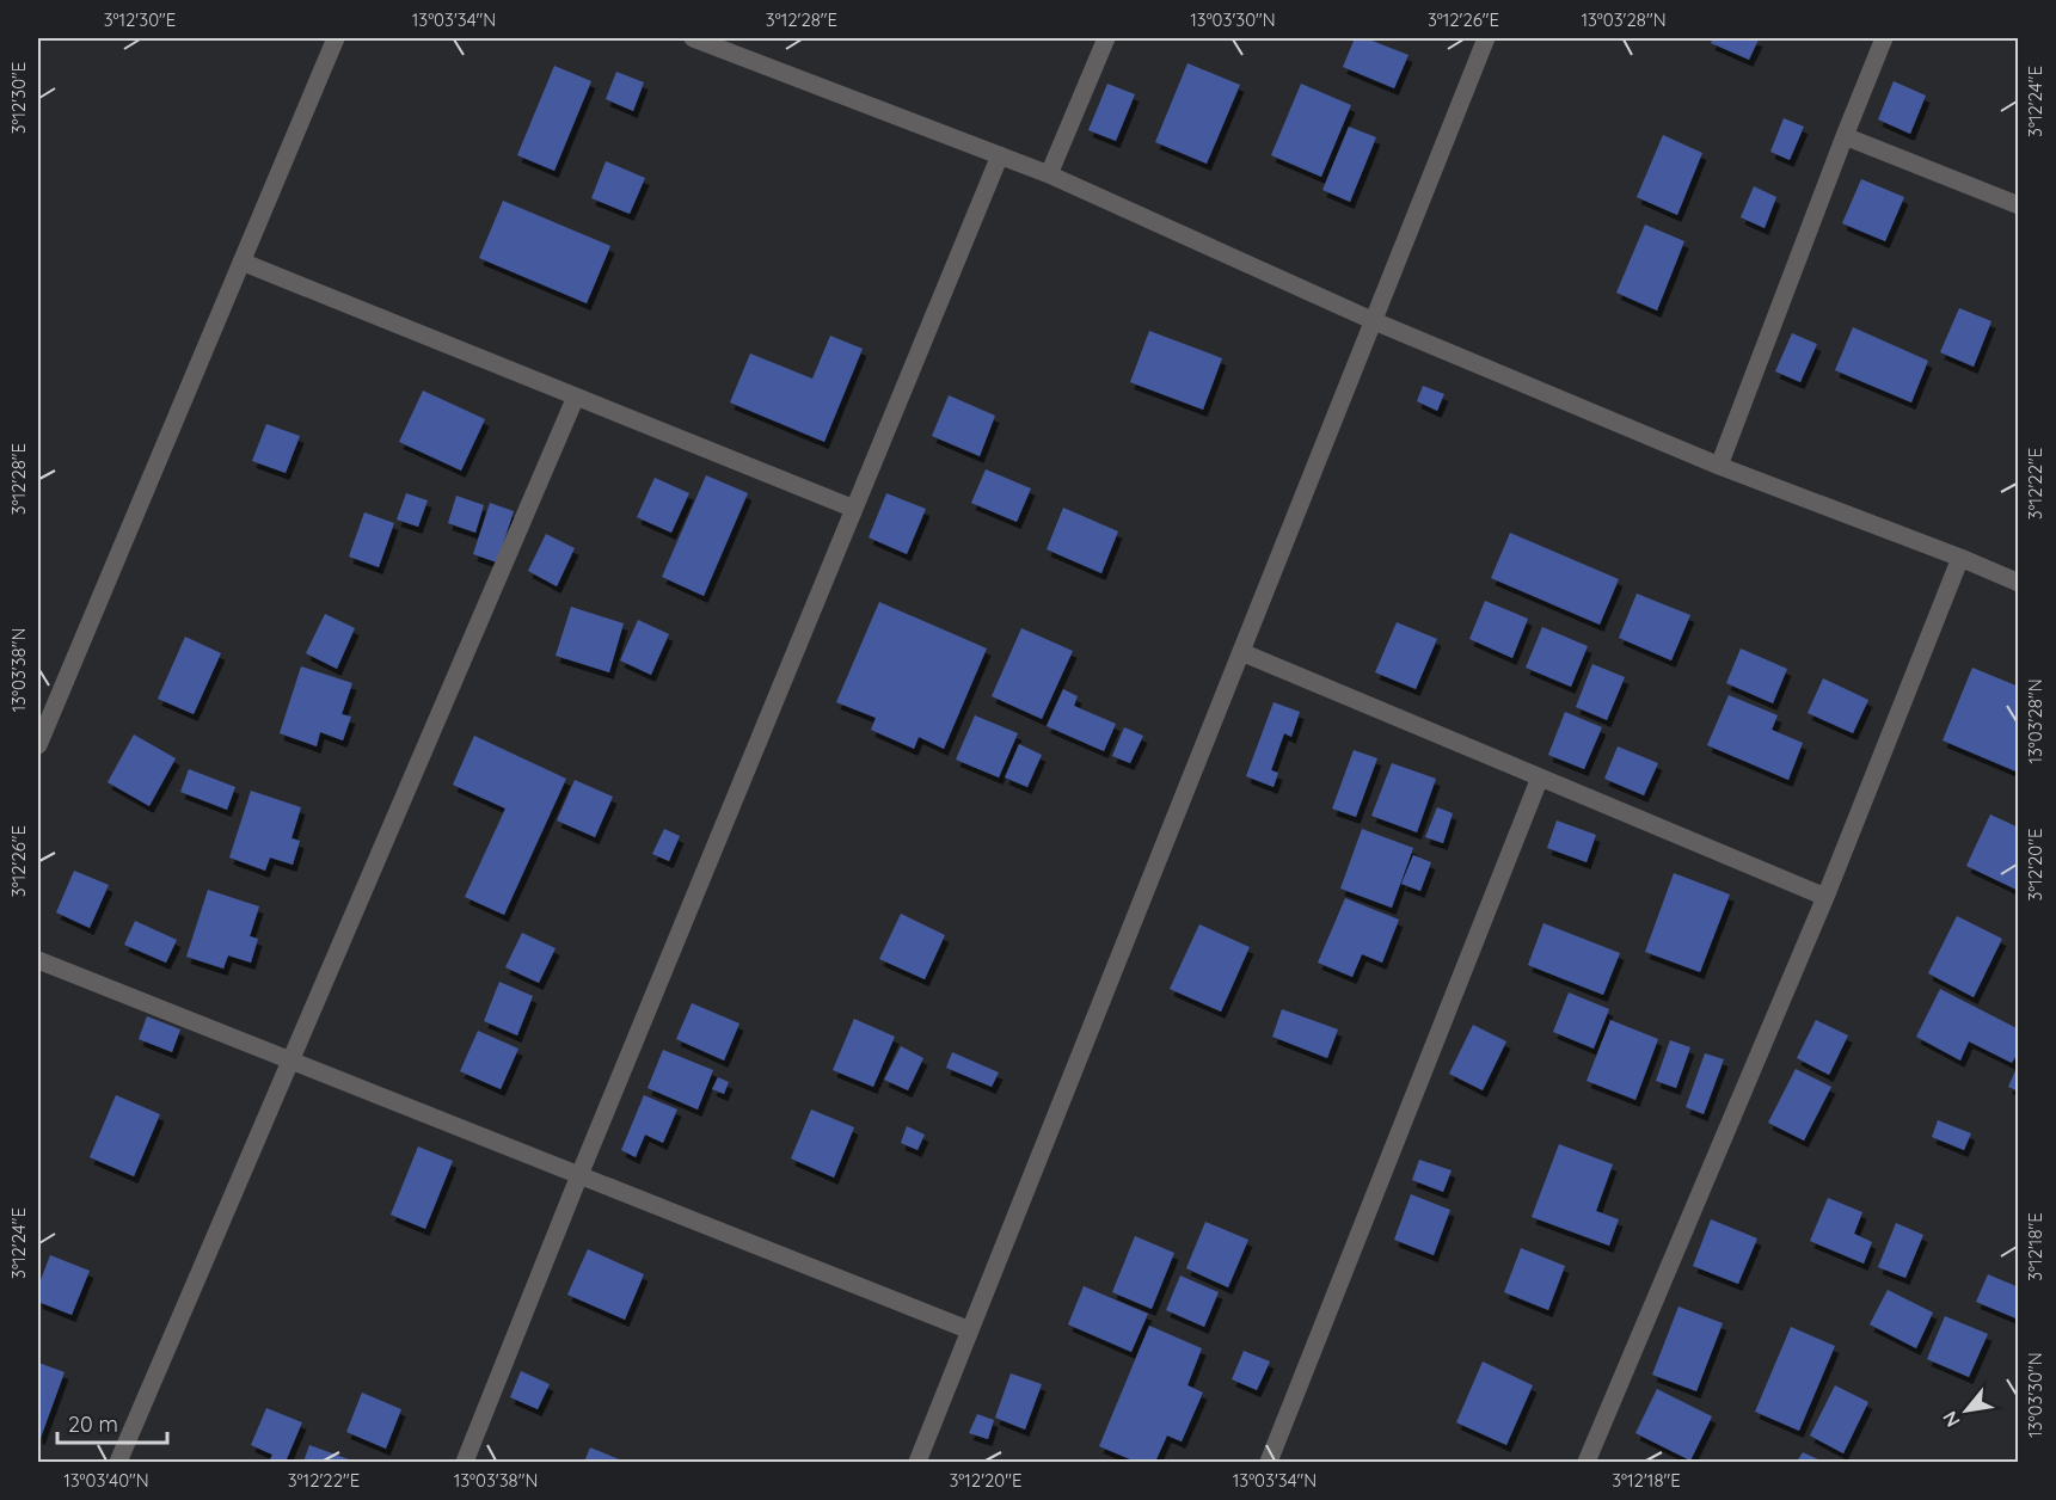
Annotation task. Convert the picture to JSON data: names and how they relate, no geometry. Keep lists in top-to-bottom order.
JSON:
{
  "scale_bar": "20 m",
  "north": "bottom left",
  "coordinates": [
    "3°12'30\"E",
    "13°03'34\"N",
    "3°12'28\"E",
    "13°03'30\"N",
    "3°12'26\"E",
    "13°03'28\"N",
    "3°12'24\"E",
    "3°12'22\"E",
    "13°03'38\"N",
    "3°12'20\"E",
    "3°12'18\"E",
    "13°03'40\"N"
  ]
}
